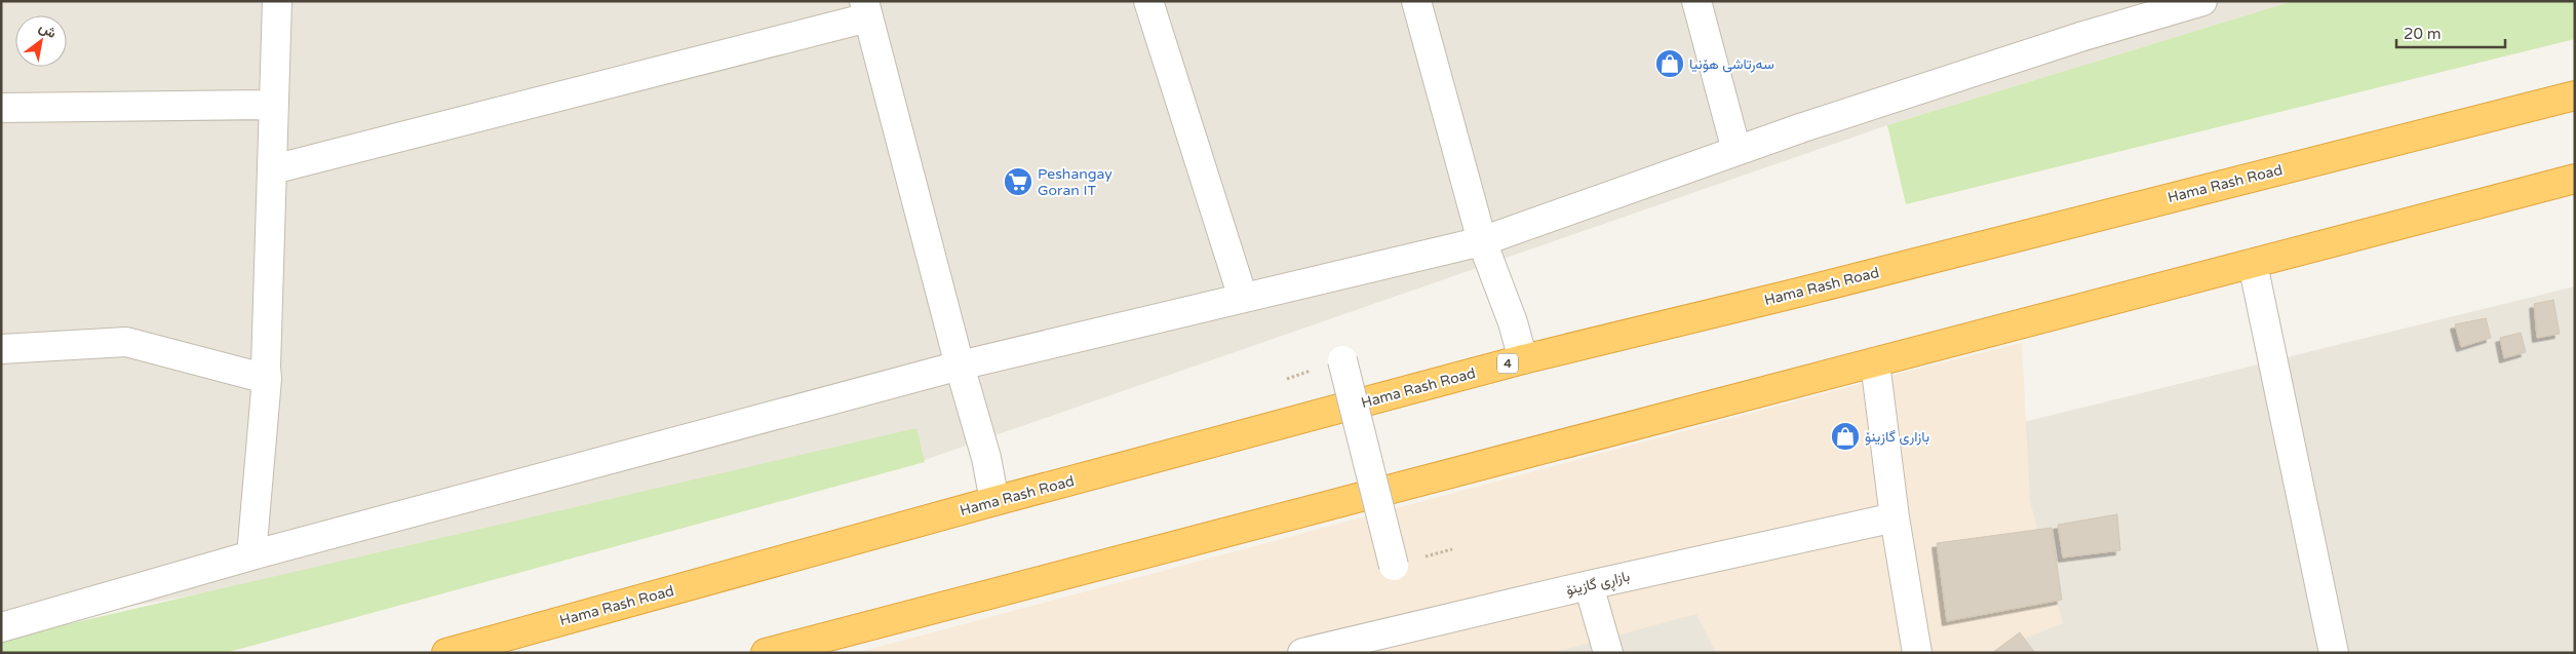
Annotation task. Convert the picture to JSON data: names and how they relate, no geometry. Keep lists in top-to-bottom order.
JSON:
{
  "streets": {
    "highway": ["Hama Rash Road", "4"],
    "street": ["بازاڕی گازینۆ"]
  },
  "places": {
    "shop": ["سەرتاشی هۆنیا", "بازاری گازینۆ"],
    "supermarket": ["Peshangay Goran IT"]
  },
  "scale_bar": "20 m",
  "north": "top right"
}
